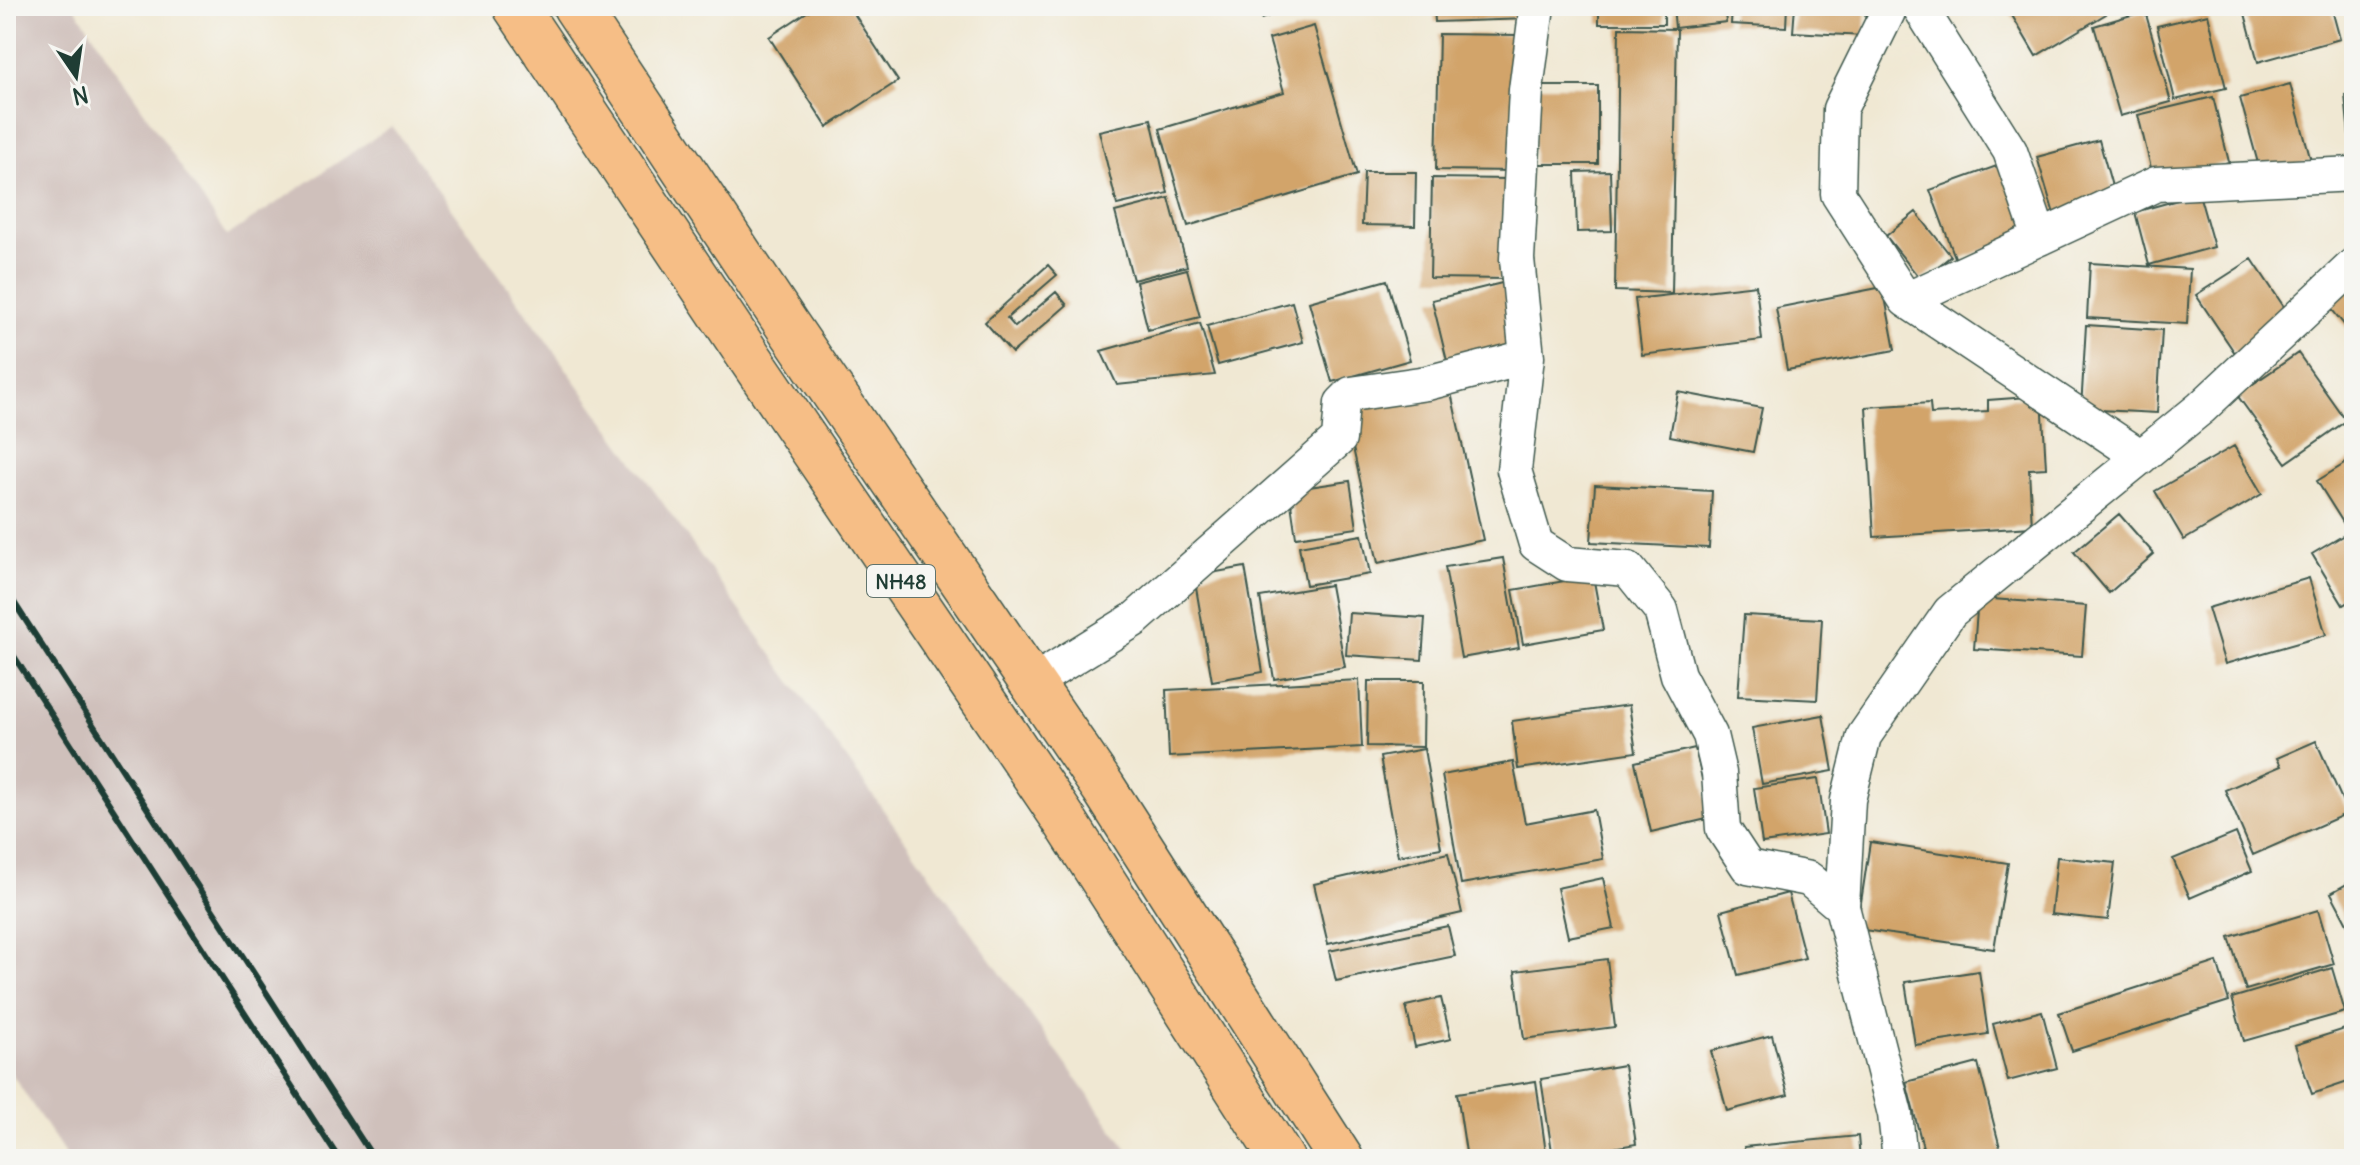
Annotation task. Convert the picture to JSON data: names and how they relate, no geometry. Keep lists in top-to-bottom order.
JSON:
{
  "streets": {
    "highway": ["NH48"]
  },
  "north": "bottom"
}
